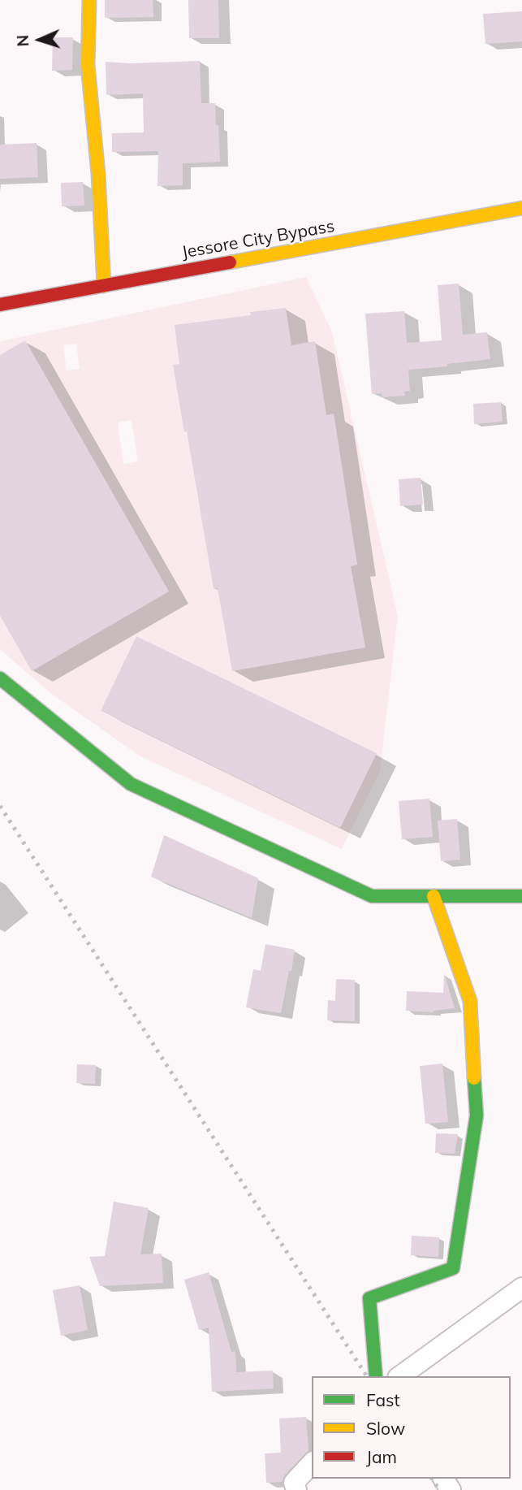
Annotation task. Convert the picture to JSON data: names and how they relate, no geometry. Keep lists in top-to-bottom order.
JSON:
{
  "streets": {
    "main road": ["Jessore City Bypass"]
  },
  "legend": ["Fast", "Slow", "Jam"],
  "north": "left"
}
